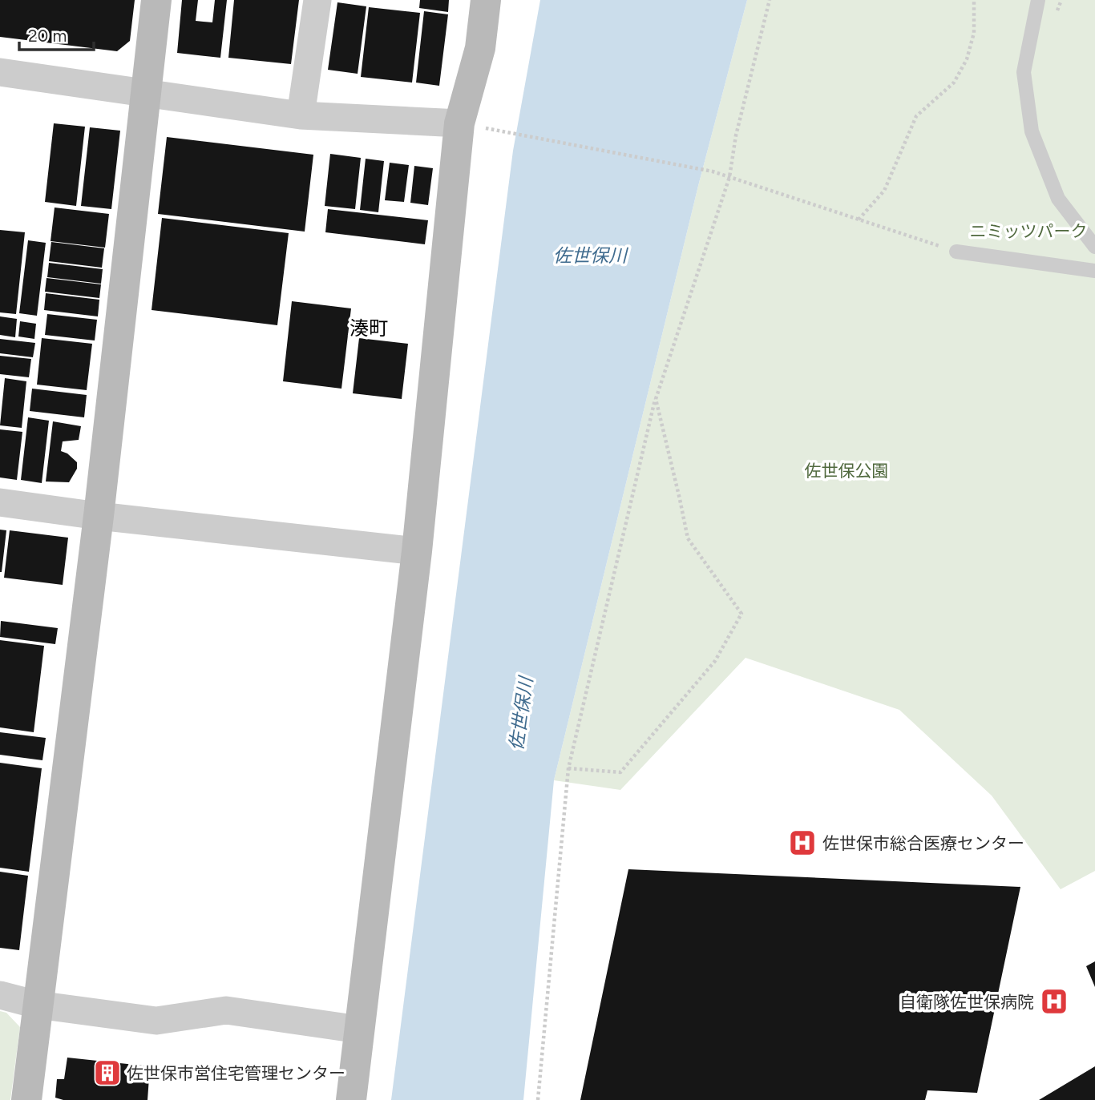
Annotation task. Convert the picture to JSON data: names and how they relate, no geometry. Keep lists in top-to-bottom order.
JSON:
{
  "districts": ["湊町"],
  "water": ["佐世保川"],
  "parks": ["ニミッツパーク", "佐世保公園"],
  "places": {
    "hospital": ["佐世保市総合医療センター", "自衛隊佐世保病院"],
    "building": ["佐世保市営住宅管理センター"]
  },
  "scale_bar": "20 m"
}
